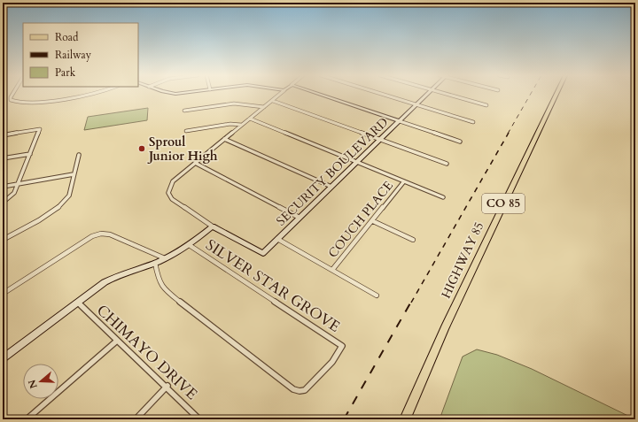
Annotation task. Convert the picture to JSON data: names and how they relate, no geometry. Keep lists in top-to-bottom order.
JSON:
{
  "streets": {
    "main road": ["CO 85", "HIGHWAY 85"],
    "street": [
      "SECURITY BOULEVARD",
      "COUCH PLACE",
      "SILVER STAR GROVE",
      "CHIMAYO DRIVE"
    ]
  },
  "places": ["Sproul Junior High"],
  "legend": ["Road", "Railway", "Park"],
  "north": "left"
}
